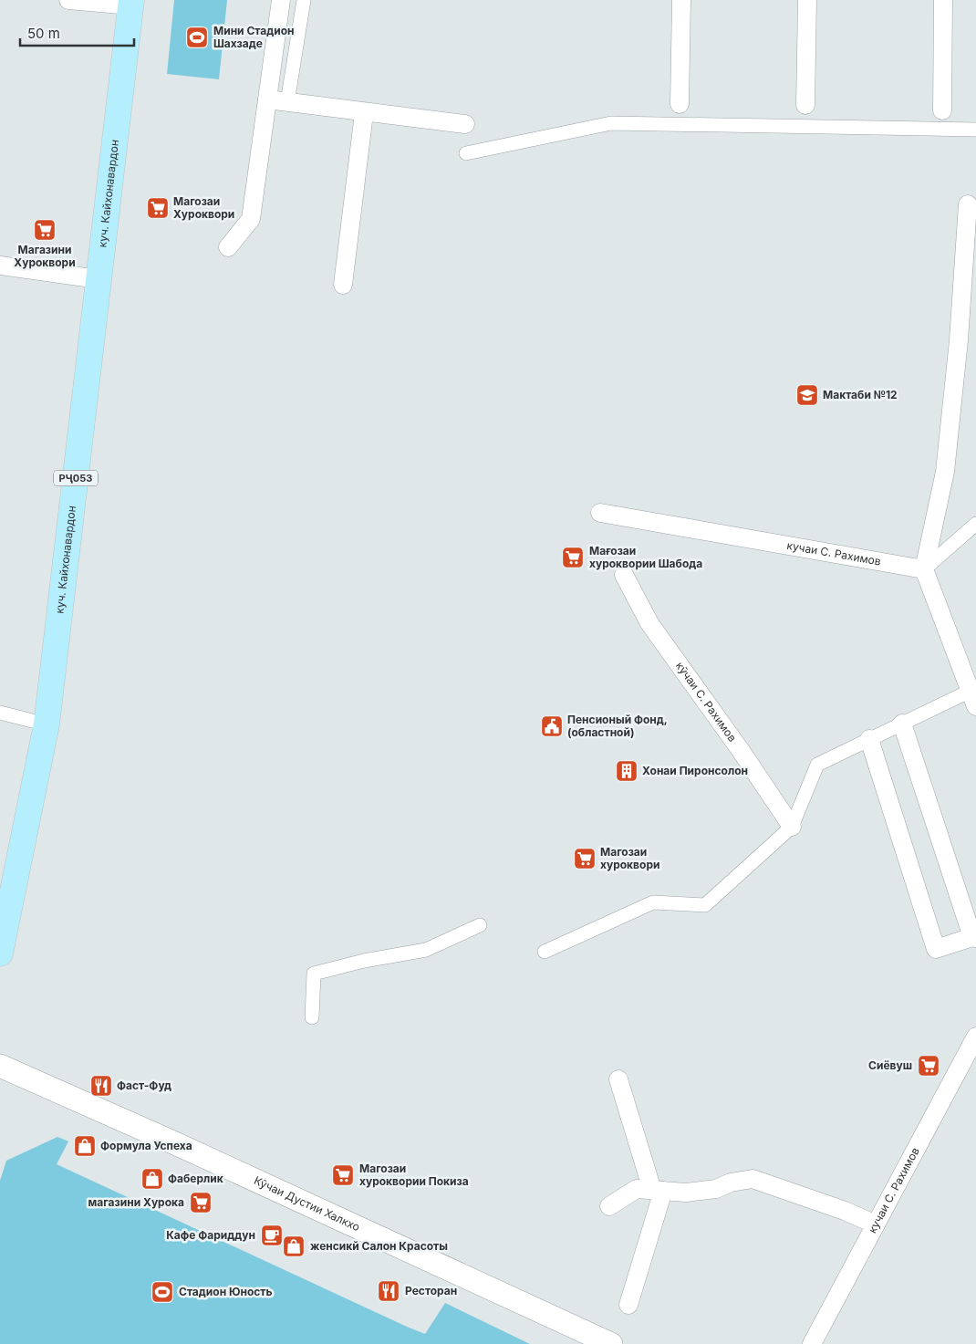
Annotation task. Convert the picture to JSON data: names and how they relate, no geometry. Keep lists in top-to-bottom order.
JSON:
{
  "streets": {
    "main road": ["куч. Кайхонавардон", "РҶ053"],
    "street": ["кучаи С. Рахимов", "кӯчаи С. Рахимов", "Кӯчаи Дустии Халкхо"]
  },
  "places": {
    "sports": ["Мини Стадион Шахзаде", "Стадион Юность"],
    "supermarket": [
      "Магозаи Хуроквори",
      "Магазини Хуроквори",
      "Мағозаи хуроквории Шабода",
      "Магозаи хуроквори",
      "Сиёвуш",
      "Магозаи хуроквории Покиза",
      "магазини Хурока"
    ],
    "school or university": ["Мактаби №12"],
    "public building": ["Пенсионый Фонд, (областной)"],
    "building": ["Хонаи Пиронсолон"],
    "restaurant": ["Фаст-Фуд", "Ресторан"],
    "shop": ["Формула Успеха", "Фаберлик", "женсикй Салон Красоты"],
    "cafe": ["Кафе Фариддун"]
  },
  "scale_bar": "50 m"
}
